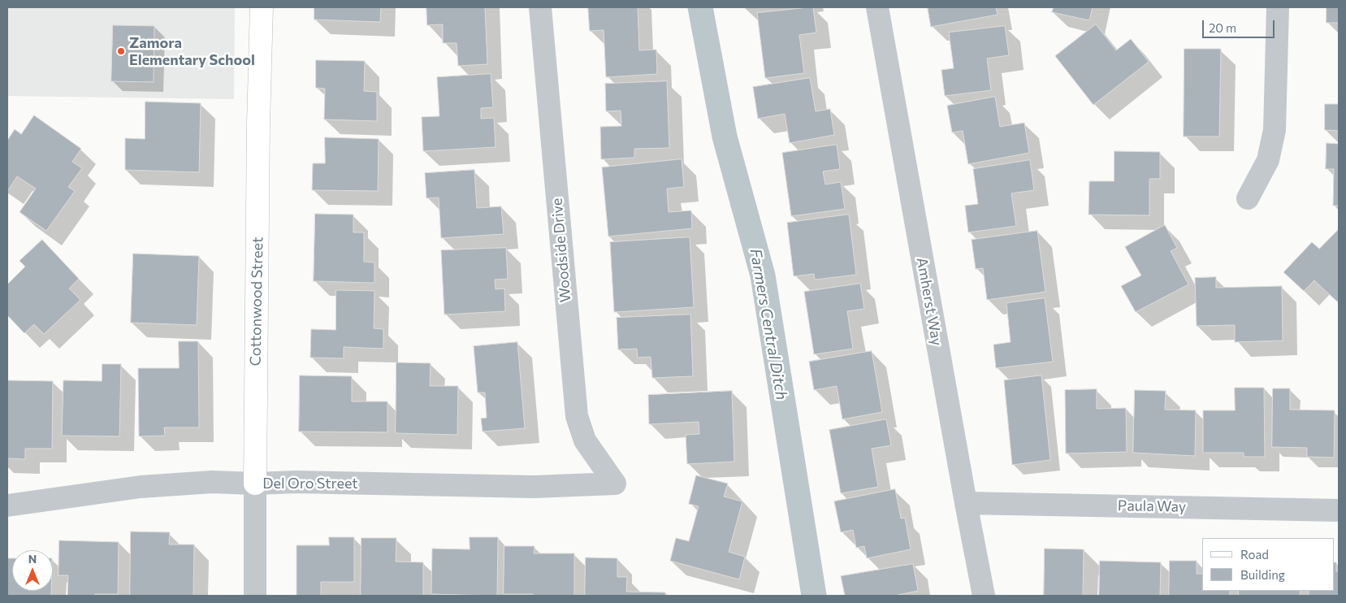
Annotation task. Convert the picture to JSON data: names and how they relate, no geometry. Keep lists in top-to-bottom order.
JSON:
{
  "streets": {
    "street": [
      "Woodside Drive",
      "Cottonwood Street",
      "Amherst Way",
      "Del Oro Street",
      "Paula Way"
    ]
  },
  "crossings": [
    ["Woodside Drive", "Del Oro Street"],
    ["Cottonwood Street", "Del Oro Street"],
    ["Amherst Way", "Paula Way"]
  ],
  "water": ["Farmers Central Ditch"],
  "places": ["Zamora Elementary School"],
  "legend": ["Road", "Building"],
  "scale_bar": "20 m",
  "north": "top"
}
